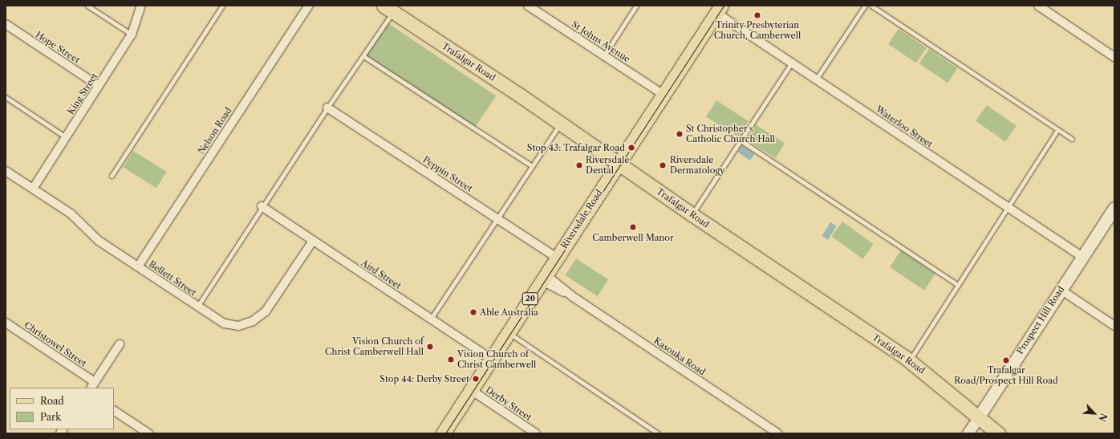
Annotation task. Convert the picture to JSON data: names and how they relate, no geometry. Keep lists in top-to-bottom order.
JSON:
{
  "streets": {
    "main road": [
      "Trafalgar Road",
      "Riversdale Road",
      "20",
      "Prospect Hill Road"
    ],
    "street": [
      "St Johns Avenue",
      "Hope Street",
      "King Street",
      "Waterloo Street",
      "Nelson Road",
      "Peppin Street",
      "Aird Street",
      "Bellett Street",
      "Christowel Street",
      "Kasouka Road",
      "Derby Street"
    ]
  },
  "crossings": [
    ["St Johns Avenue", "Riversdale Road"],
    ["Hope Street", "King Street"],
    ["Trafalgar Road", "Riversdale Road"],
    ["Trafalgar Road", "Prospect Hill Road"],
    ["King Street", "Bellett Street"],
    ["Waterloo Street", "Riversdale Road"],
    ["Waterloo Street", "Prospect Hill Road"],
    ["Nelson Road", "Bellett Street"],
    ["Peppin Street", "Riversdale Road"],
    ["Riversdale Road", "Aird Street"],
    ["Riversdale Road", "Kasouka Road"],
    ["Riversdale Road", "Derby Street"],
    ["Aird Street", "Bellett Street"]
  ],
  "places": [
    "Trinity Presbyterian Church, Camberwell",
    "St Christopher's Catholic Church Hall",
    "Stop 43: Trafalgar Road",
    "Riversdale Dental",
    "Riversdale Dermatology",
    "Camberwell Manor",
    "Able Australia",
    "Vision Church of Christ Camberwell Hall",
    "Vision Church of Christ Camberwell",
    "Trafalgar Road/Prospect Hill Road",
    "Stop 44: Derby Street"
  ],
  "legend": ["Road", "Park"],
  "north": "bottom right"
}
